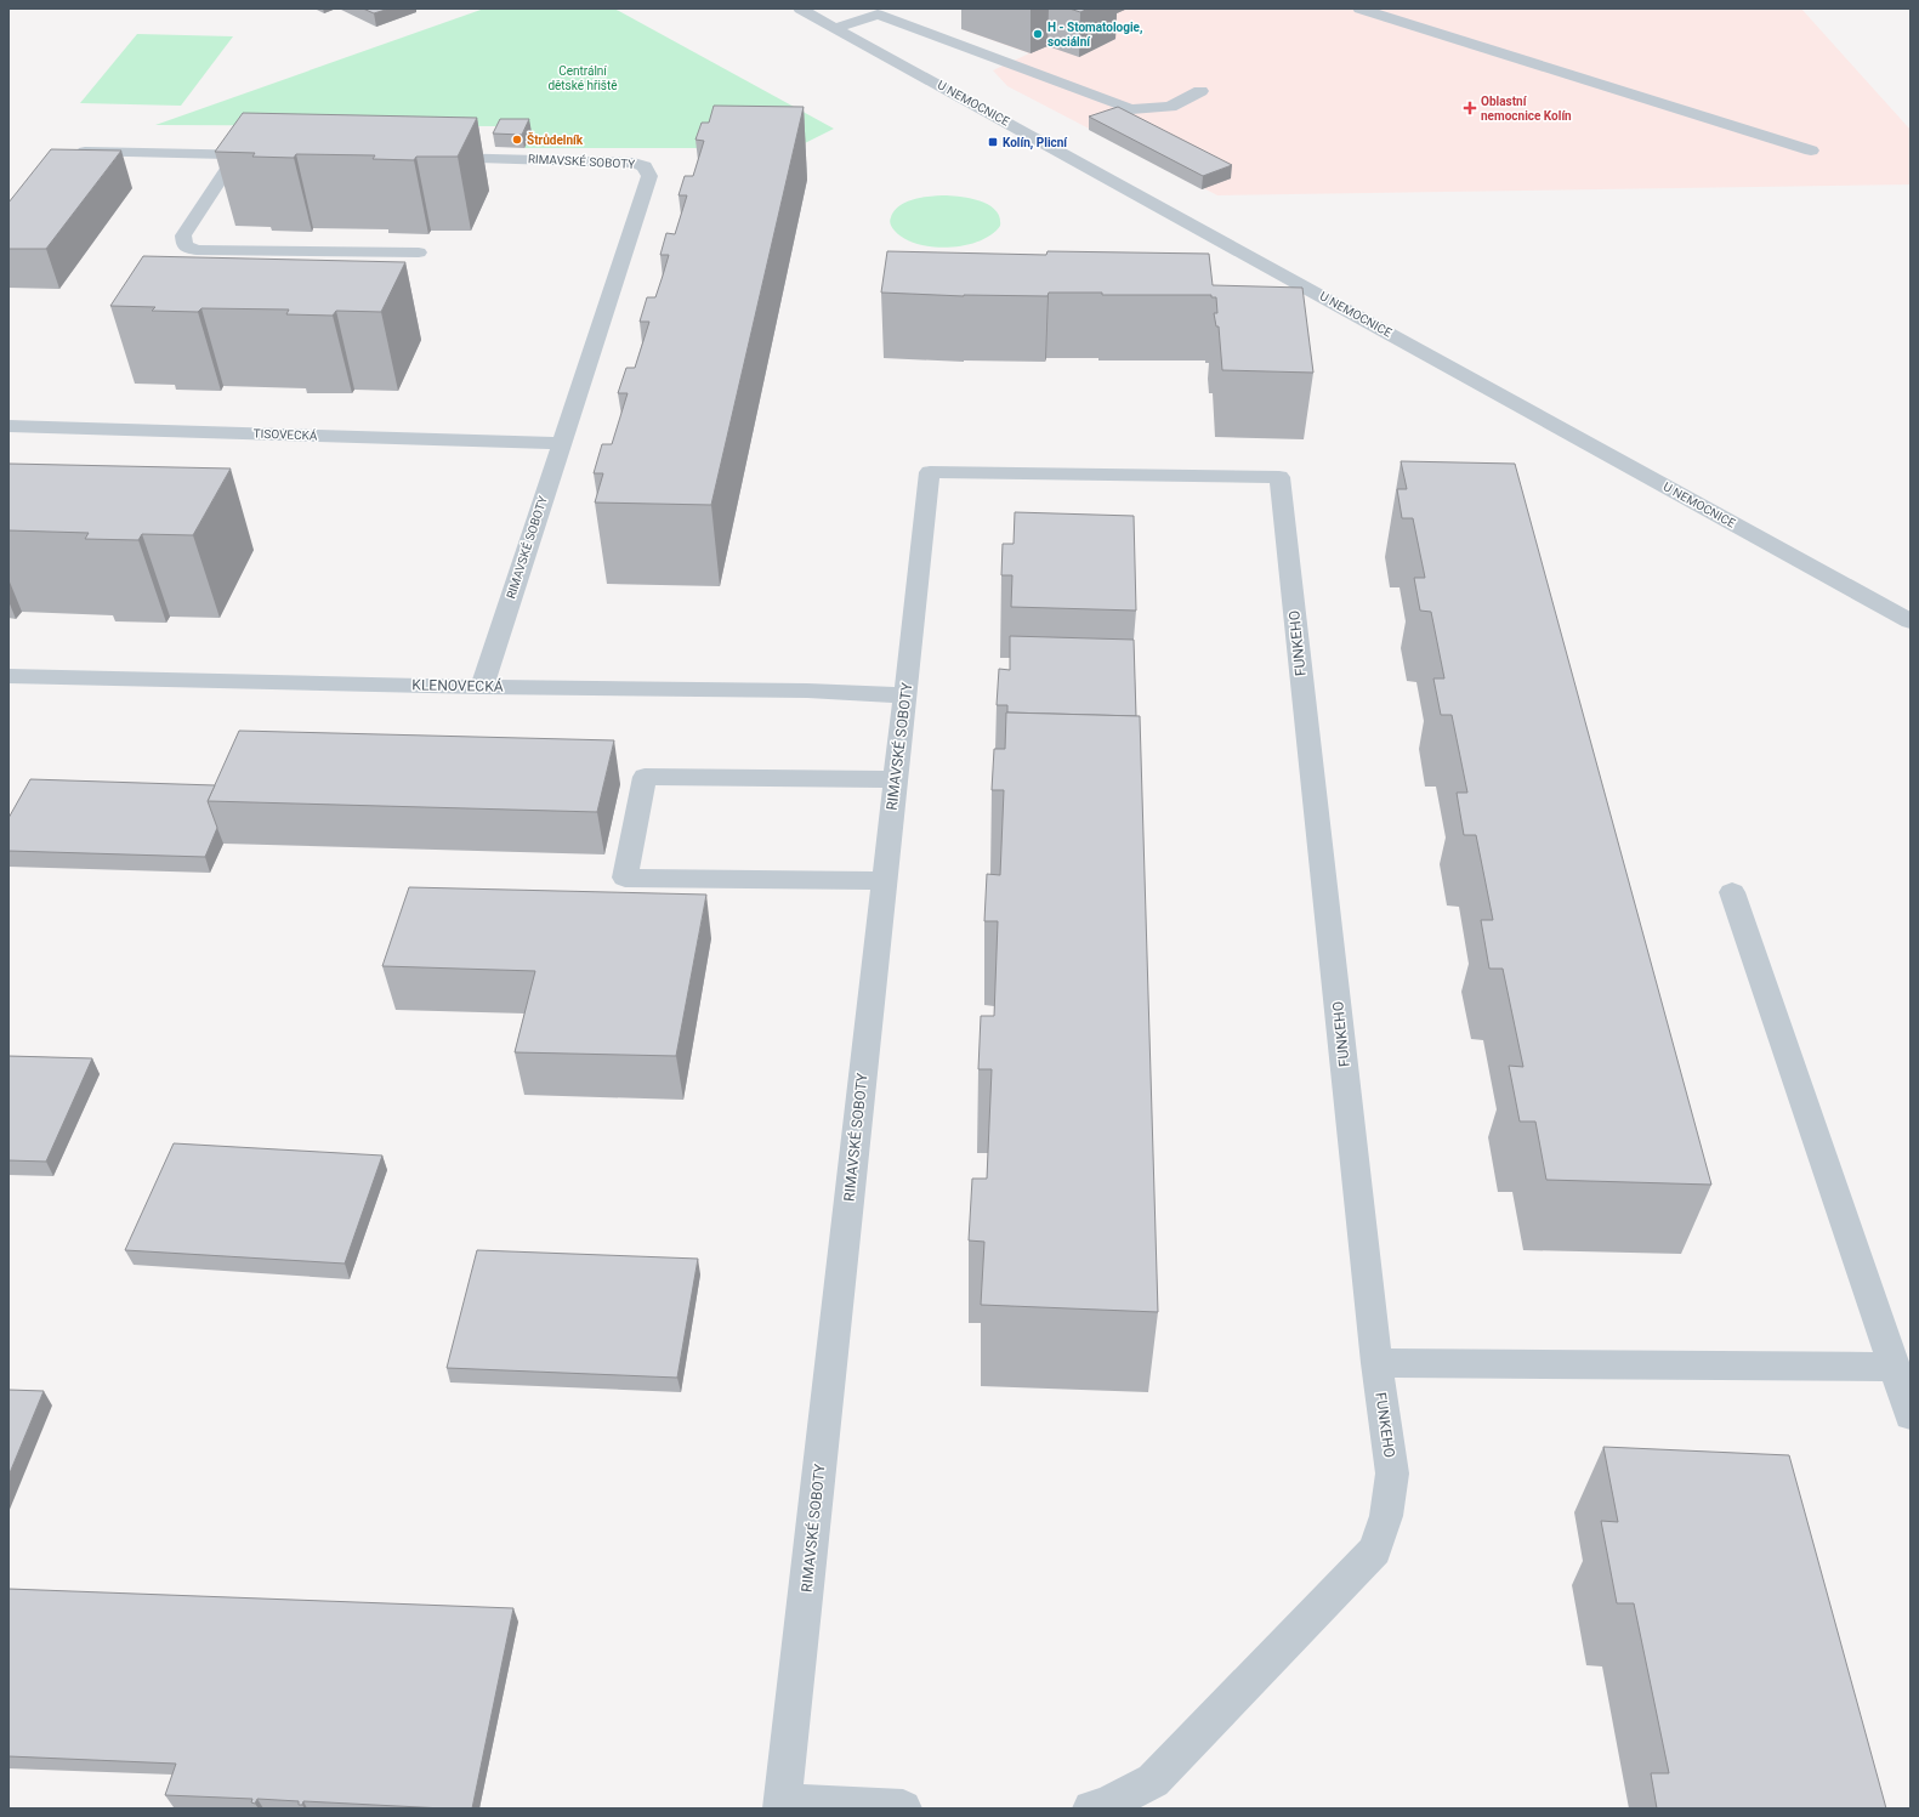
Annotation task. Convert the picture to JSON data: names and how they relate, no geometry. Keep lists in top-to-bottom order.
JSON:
{
  "streets": {
    "street": [
      "U NEMOCNICE",
      "RIMAVSKÉ SOBOTY",
      "TISOVECKÁ",
      "FUNKEHO",
      "KLENOVECKÁ"
    ]
  },
  "crossings": [
    ["RIMAVSKÉ SOBOTY", "TISOVECKÁ"],
    ["RIMAVSKÉ SOBOTY", "FUNKEHO"],
    ["RIMAVSKÉ SOBOTY", "KLENOVECKÁ"]
  ],
  "parks": ["Centrální dětské hřiště"],
  "places": {
    "other": ["H - Stomatologie, sociální", "Štrůdelník"],
    "health": ["Oblastní nemocnice Kolín"],
    "transit": ["Kolín, Plicní"]
  }
}
